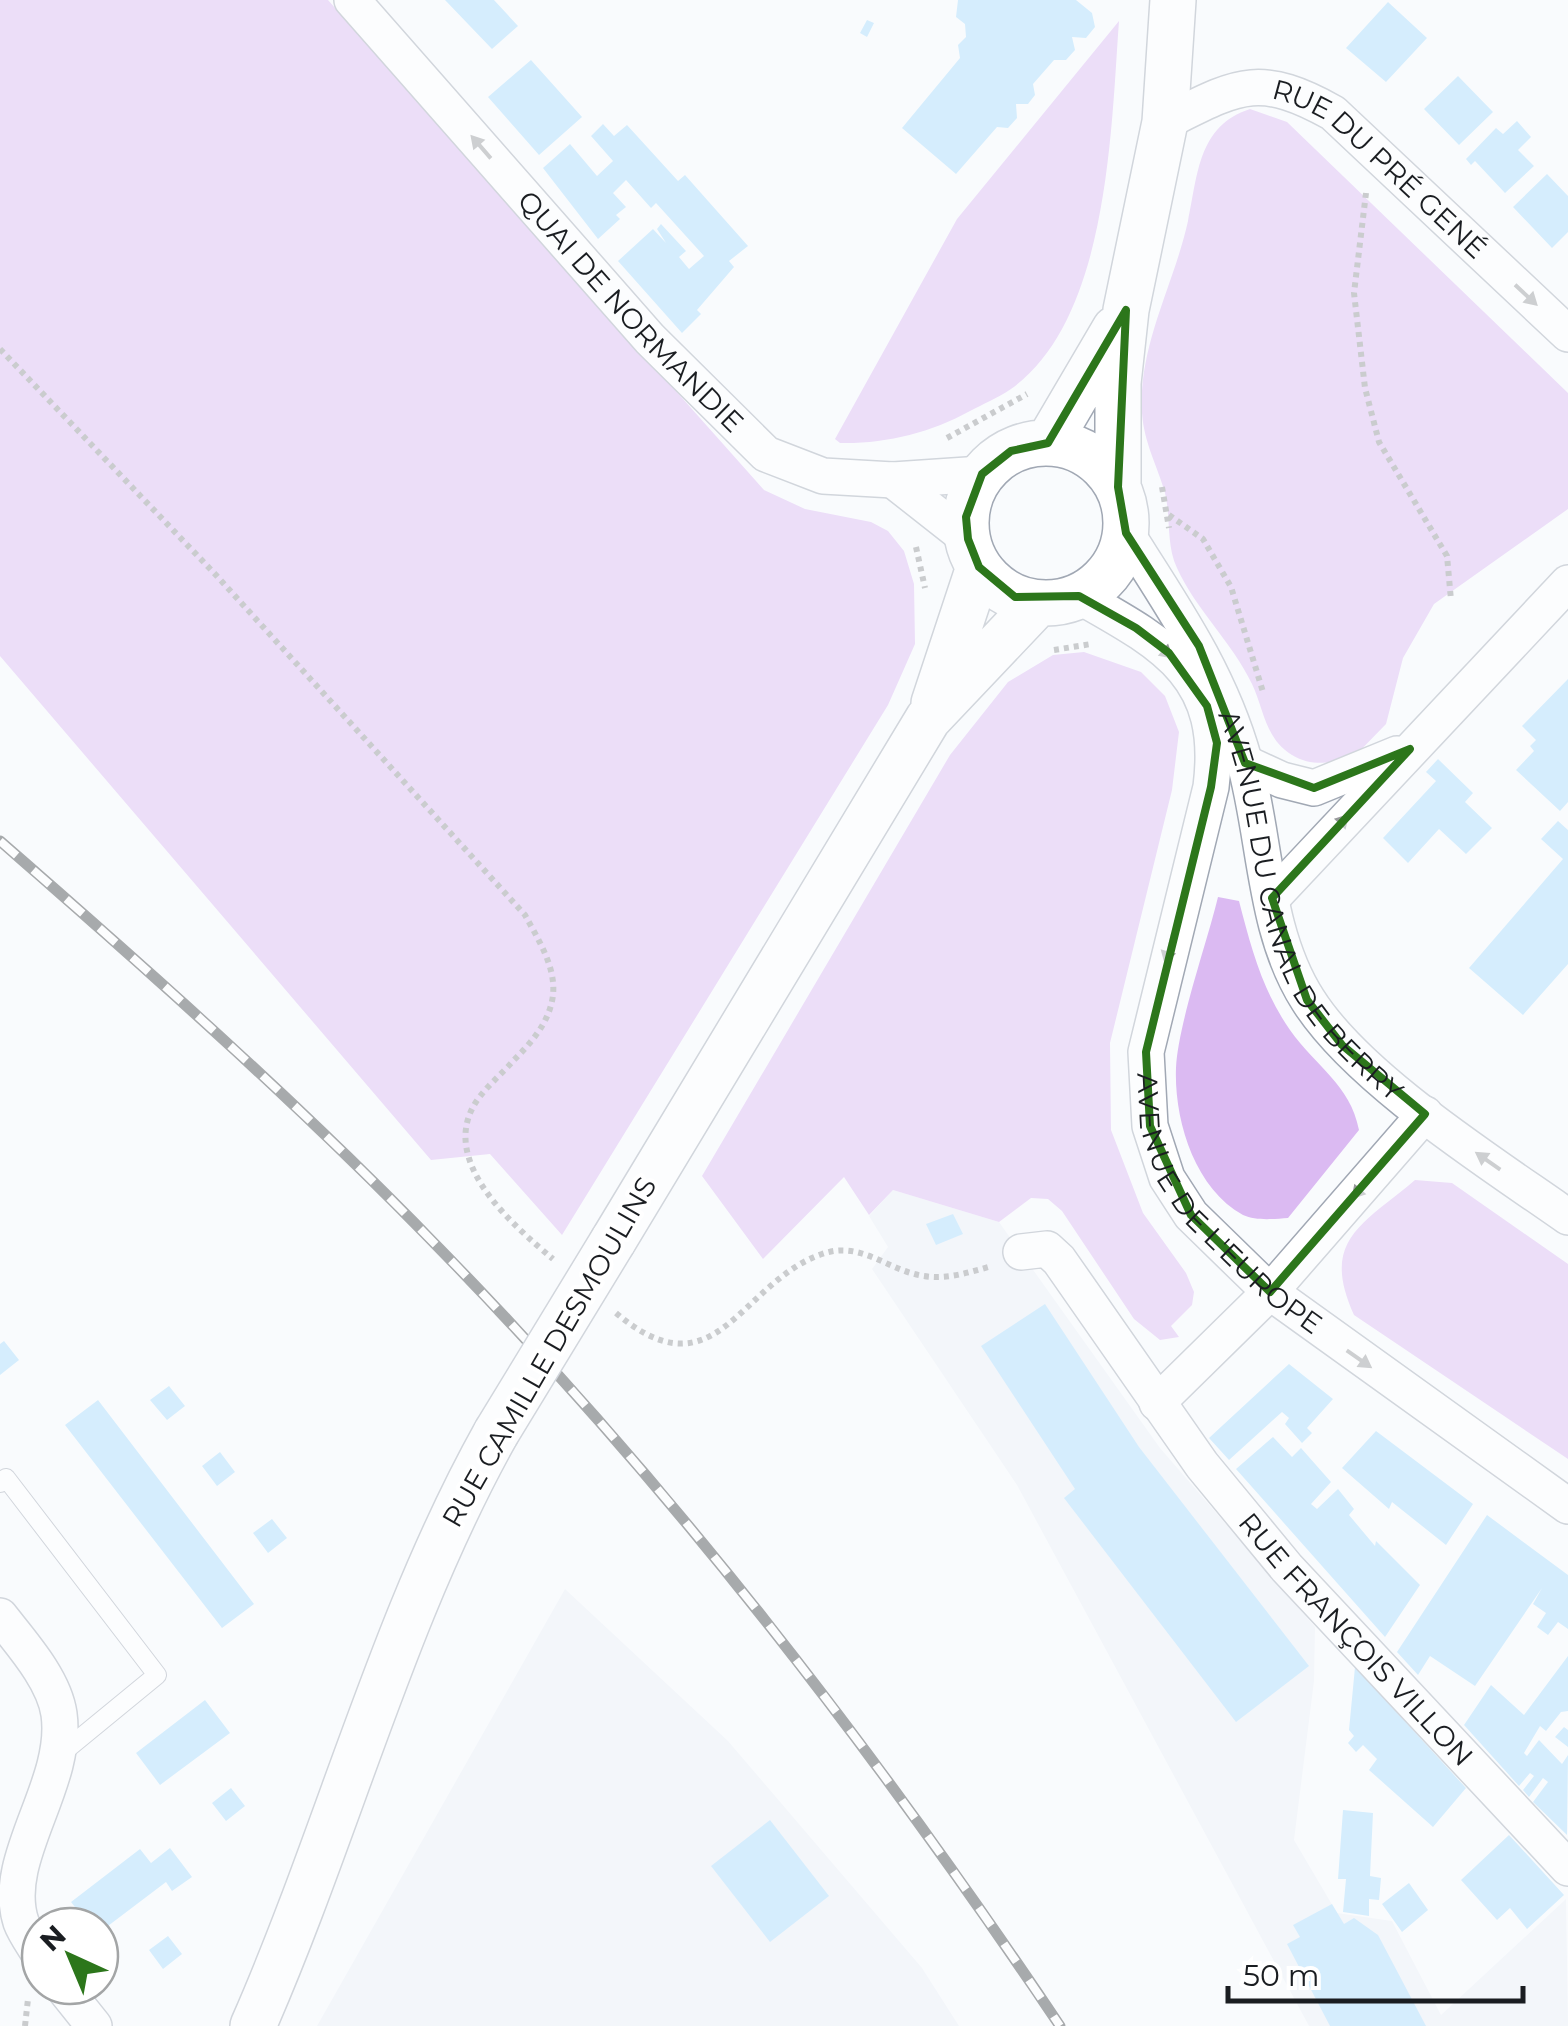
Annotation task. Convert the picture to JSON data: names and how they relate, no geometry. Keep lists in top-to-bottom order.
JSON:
{
  "streets": {
    "street": [
      "RUE DU PRÉ GENÉ",
      "QUAI DE NORMANDIE",
      "AVENUE DU CANAL DE BERRY",
      "AVENUE DE L'EUROPE",
      "RUE CAMILLE DESMOULINS",
      "RUE FRANÇOIS VILLON"
    ]
  },
  "crossings": [
    ["QUAI DE NORMANDIE", "AVENUE DU CANAL DE BERRY"],
    ["QUAI DE NORMANDIE", "AVENUE DE L'EUROPE"],
    ["QUAI DE NORMANDIE", "RUE CAMILLE DESMOULINS"],
    ["AVENUE DU CANAL DE BERRY", "AVENUE DE L'EUROPE"],
    ["AVENUE DU CANAL DE BERRY", "RUE CAMILLE DESMOULINS"],
    ["AVENUE DE L'EUROPE", "RUE CAMILLE DESMOULINS"]
  ],
  "one_way": ["RUE DU PRÉ GENÉ", "QUAI DE NORMANDIE", "AVENUE DE L'EUROPE"],
  "scale_bar": "50 m",
  "north": "top left"
}
